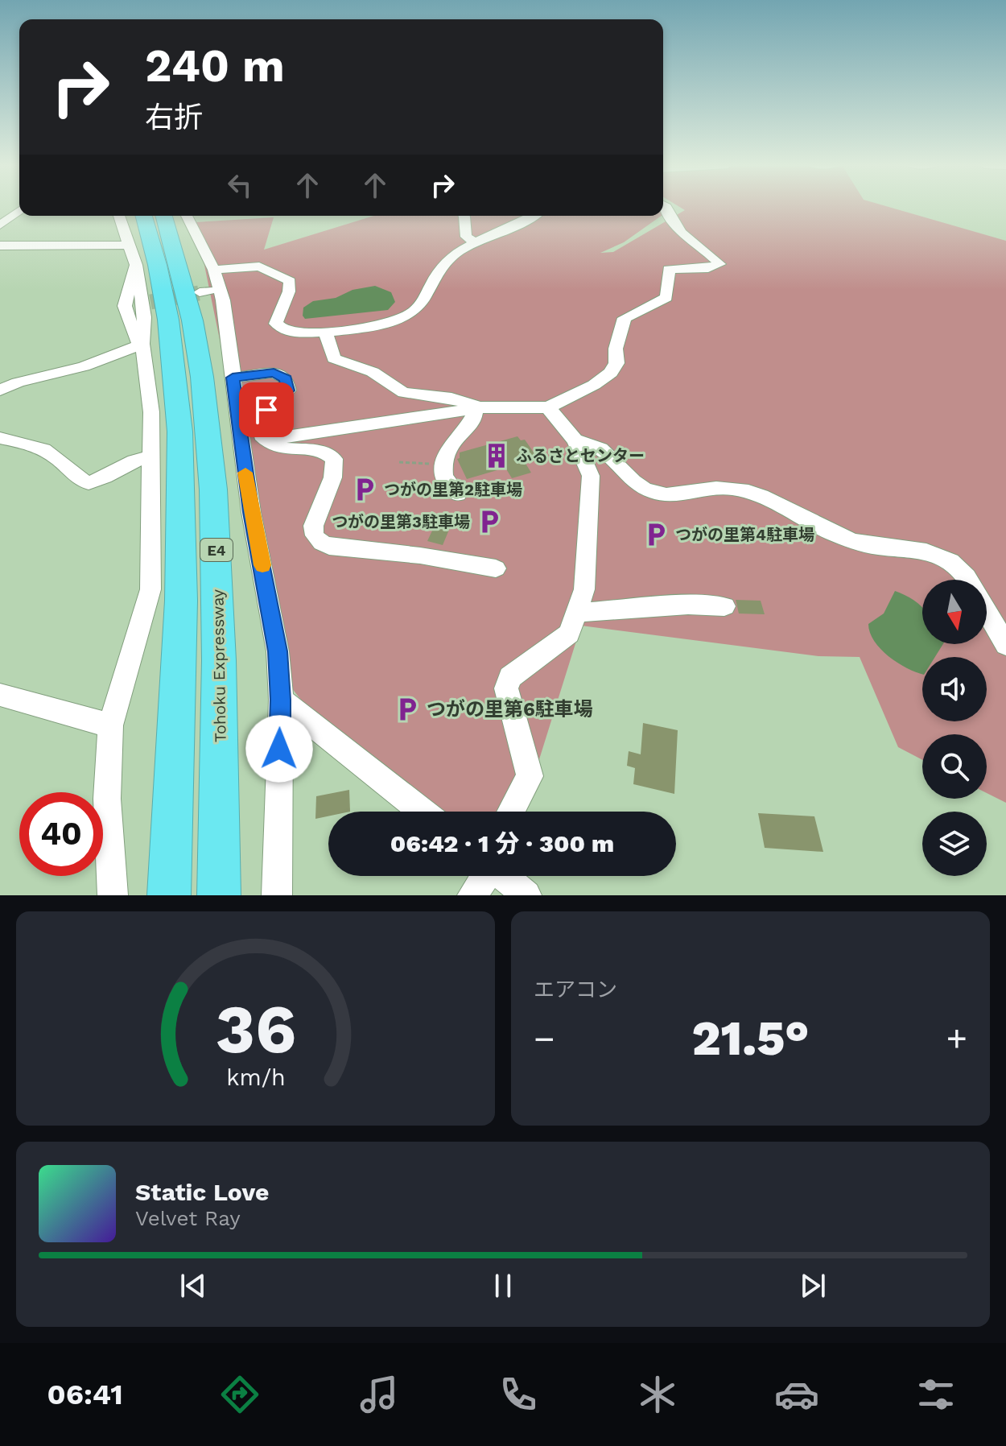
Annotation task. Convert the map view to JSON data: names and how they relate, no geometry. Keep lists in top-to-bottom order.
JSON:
{
  "streets": {
    "highway": ["E4", "Tohoku Expressway"]
  },
  "places": {
    "building": ["ふるさとセンター"],
    "parking": [
      "つがの里第2駐車場",
      "つがの里第3駐車場",
      "つがの里第4駐車場",
      "つがの里第6駐車場"
    ]
  },
  "north": "bottom",
  "page": {
    "turn": ["240 m", "右折"],
    "limit": "40",
    "trip": "06:42 · 1 分 · 300 m",
    "tile": "エアコン",
    "heat": ["−", "21.5°", "+"],
    "song": ["Static Love", "Velvet Ray"],
    "tabs": "06:41",
    "gauge": ["36", "km/h"]
  }
}
